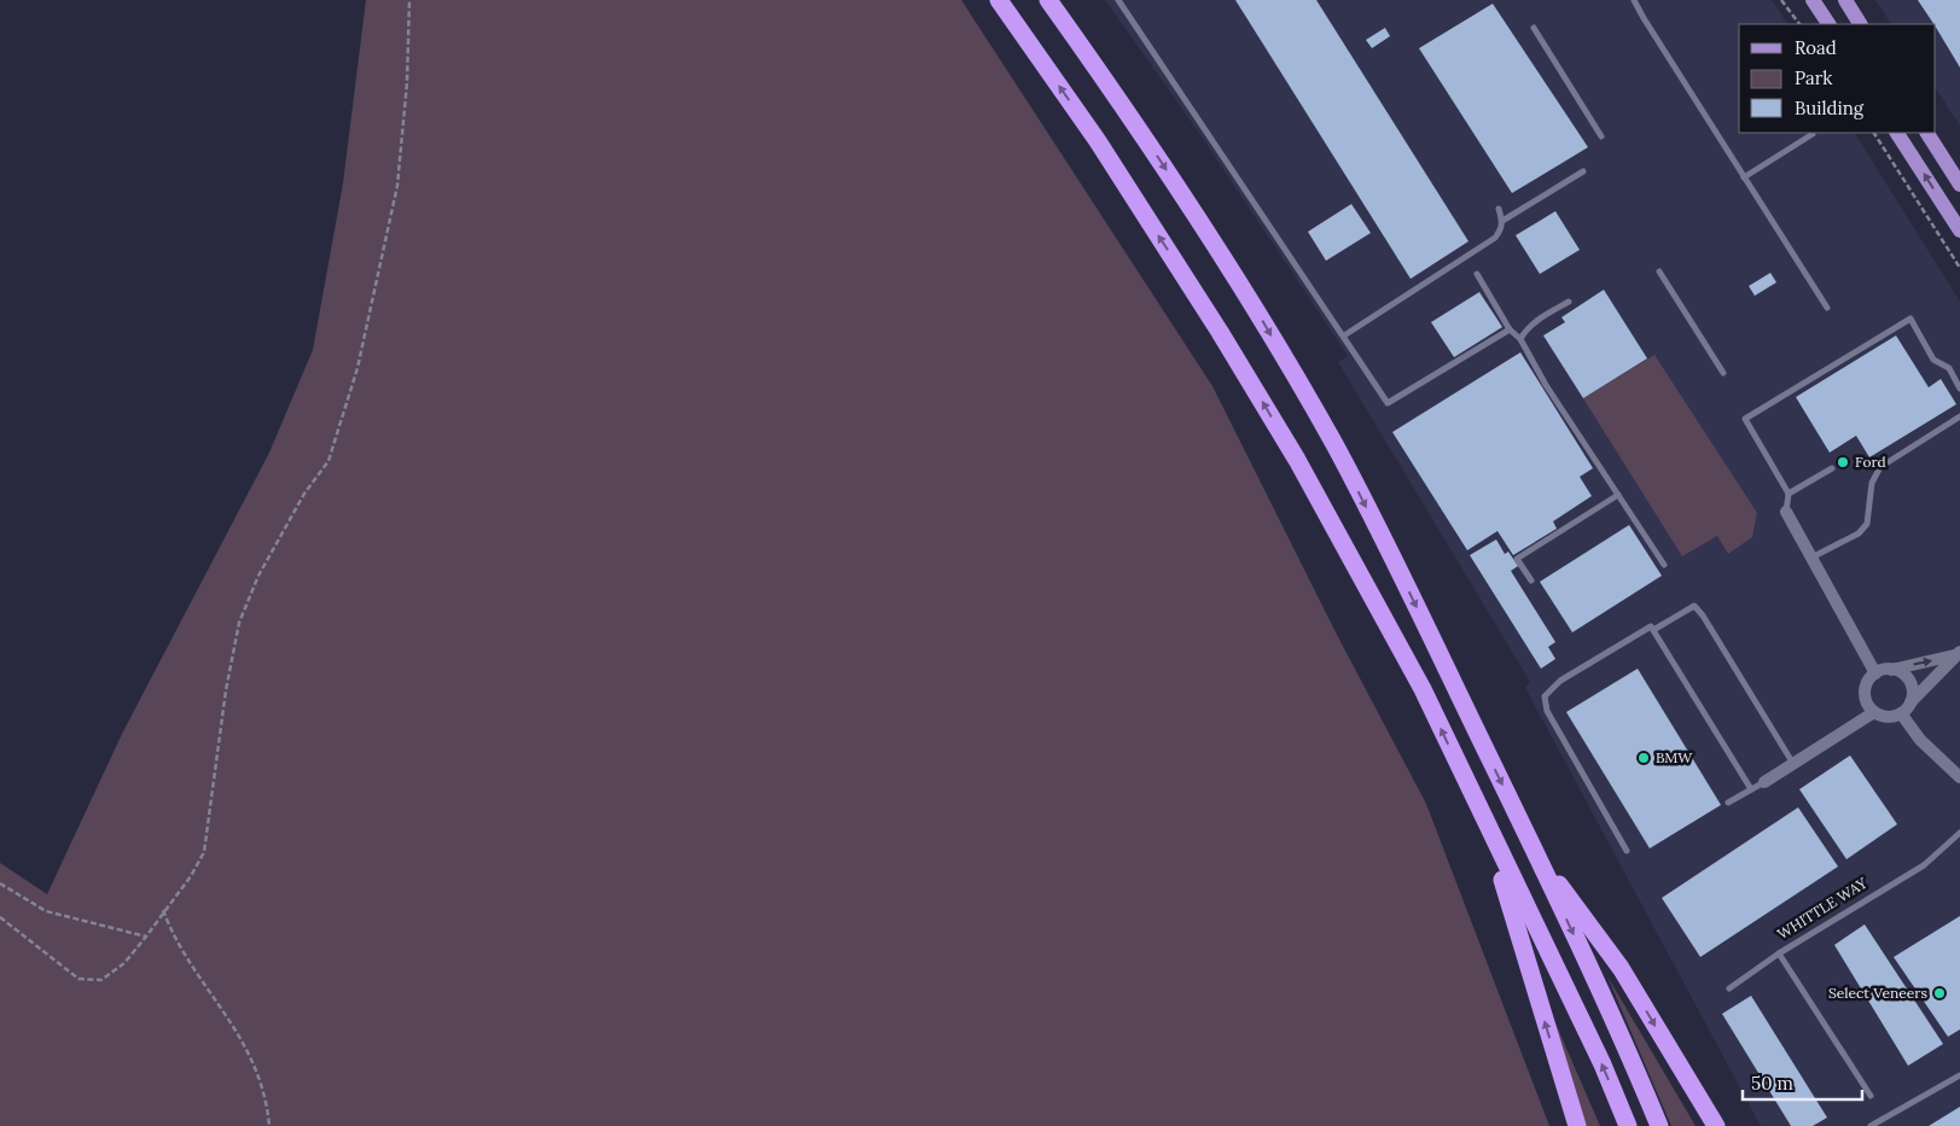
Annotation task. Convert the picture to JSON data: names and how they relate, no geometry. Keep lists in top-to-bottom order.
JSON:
{
  "streets": {
    "lane": ["WHITTLE WAY"]
  },
  "places": ["Ford", "BMW", "Select Veneers"],
  "legend": ["Road", "Park", "Building"],
  "scale_bar": "50 m"
}
